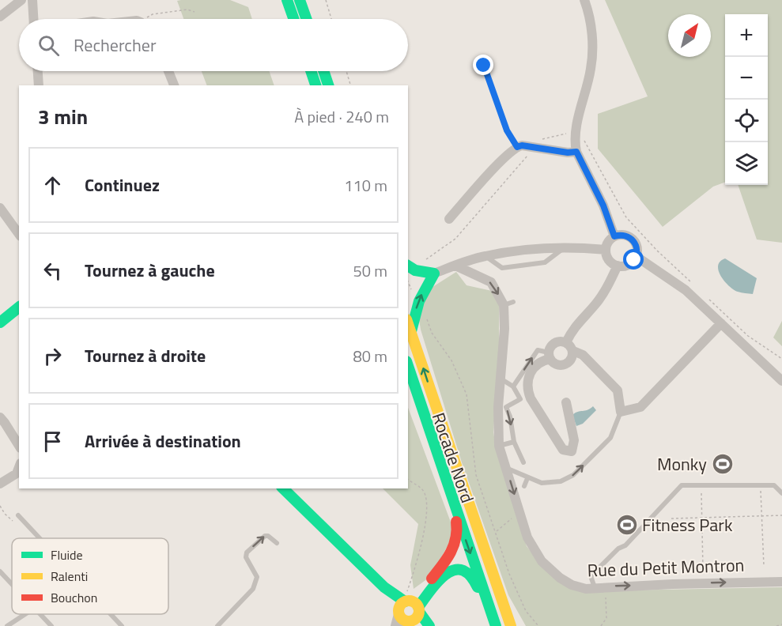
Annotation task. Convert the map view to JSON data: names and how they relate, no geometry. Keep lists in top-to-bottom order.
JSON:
{
  "streets": {
    "main road": ["Rocade Nord"],
    "street": ["Rue du Petit Montron"]
  },
  "places": {
    "sports": ["Monky", "Fitness Park"]
  },
  "legend": ["Fluide", "Ralenti", "Bouchon"],
  "north": "top right",
  "page": {
    "map_buttons": ["+", "−"],
    "search": "Rechercher",
    "heading": ["3 min", "À pied · 240 m"],
    "list": [
      ["Continuez", "110 m"],
      ["Tournez à gauche", "50 m"],
      ["Tournez à droite", "80 m"],
      "Arrivée à destination"
    ]
  }
}
